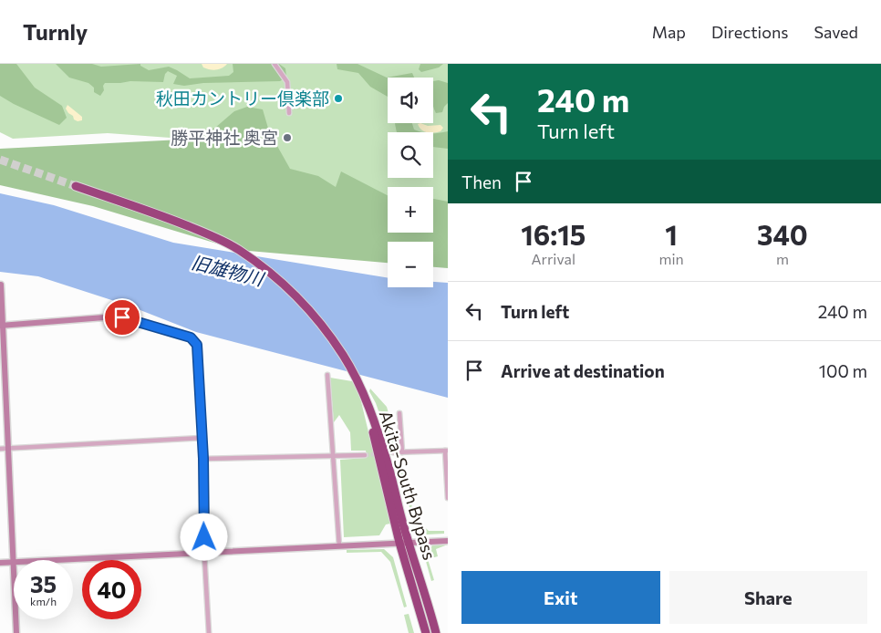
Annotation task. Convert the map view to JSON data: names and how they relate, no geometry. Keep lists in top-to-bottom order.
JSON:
{
  "streets": {
    "highway": ["Akita-South Bypass"]
  },
  "water": ["旧雄物川"],
  "places": ["秋田カントリー倶楽部", "勝平神社 奥宮"],
  "page": {
    "header": "Turnly",
    "nav": ["Map", "Directions", "Saved"],
    "turn": ["240 m", "Turn left"],
    "map_buttons": ["+", "−"],
    "then": "Then",
    "eta": [
      "16:15",
      "Arrival",
      "1",
      "min",
      "340",
      "m"
    ],
    "list": [
      {
        "name": "Turn left",
        "value": "240 m"
      },
      {
        "name": "Arrive at destination",
        "value": "100 m"
      }
    ],
    "speed": "35 km/h",
    "limit": "40",
    "buttons": ["Exit", "Share"]
  }
}
